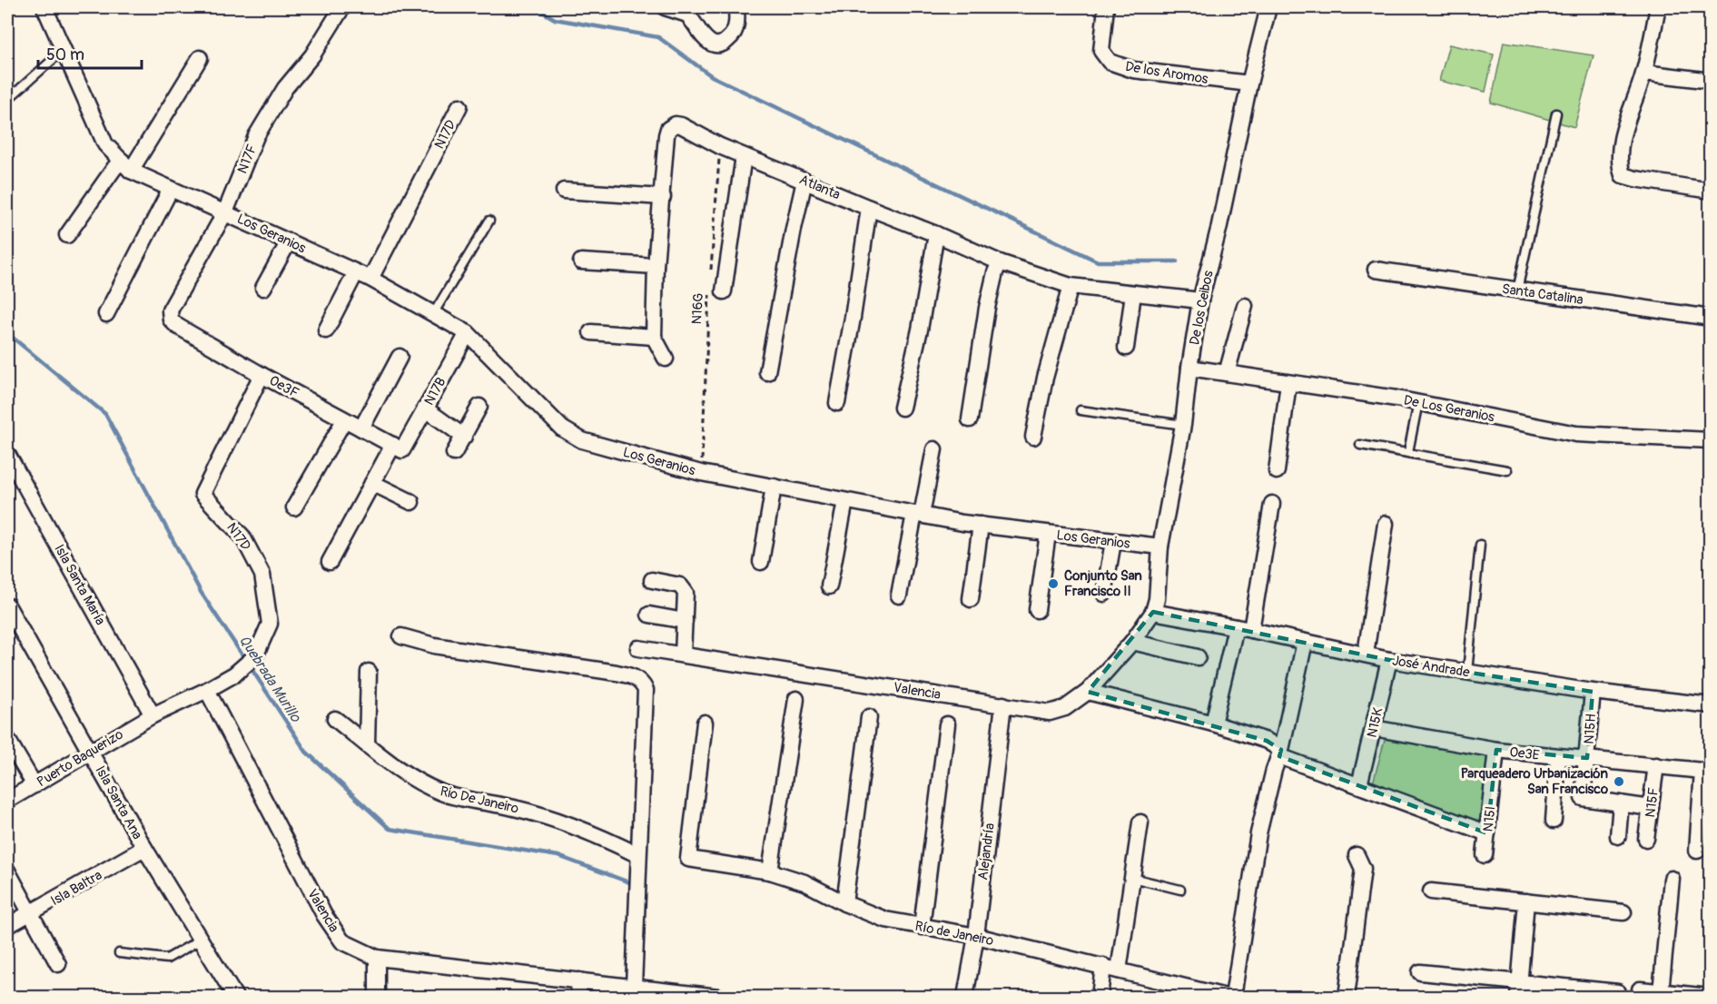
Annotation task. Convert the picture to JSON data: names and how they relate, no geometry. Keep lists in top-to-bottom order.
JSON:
{
  "streets": {
    "street": [
      "De los Aromos",
      "N17D",
      "N17F",
      "Atlanta",
      "Los Geranios",
      "Santa Catalina",
      "De los Ceibos",
      "Oe3F",
      "N17B",
      "De Los Geranios",
      "Isla Santa María",
      "José Andrade",
      "Valencia",
      "N15K",
      "N15H",
      "Oe3E",
      "Puerto Baquerizo",
      "Rio De Janeiro",
      "Isla Santa Ana",
      "N15F",
      "N15I",
      "Alejandría",
      "Isla Baltra",
      "Río de Janeiro"
    ],
    "path": ["N16G"]
  },
  "crossings": [
    ["De los Aromos", "De los Ceibos"],
    ["N17D", "Los Geranios"],
    ["N17D", "Oe3F"],
    ["N17D", "Valencia"],
    ["N17F", "Los Geranios"],
    ["N17F", "Oe3F"],
    ["Atlanta", "De los Ceibos"],
    ["Atlanta", "N16G"],
    ["Los Geranios", "De los Ceibos"],
    ["Los Geranios", "N16G"],
    ["Los Geranios", "N17B"],
    ["De los Ceibos", "De Los Geranios"],
    ["De los Ceibos", "José Andrade"],
    ["De los Ceibos", "Valencia"],
    ["Oe3F", "N17B"],
    ["Isla Santa María", "Puerto Baquerizo"],
    ["José Andrade", "Valencia"],
    ["José Andrade", "N15K"],
    ["José Andrade", "N15H"],
    ["Valencia", "Alejandría"],
    ["N15K", "Oe3E"],
    ["N15H", "Oe3E"],
    ["Oe3E", "N15F"],
    ["Oe3E", "N15I"],
    ["Puerto Baquerizo", "Isla Santa Ana"],
    ["Isla Santa Ana", "Isla Baltra"],
    ["Alejandría", "Río de Janeiro"]
  ],
  "water": ["Quebrada Murillo"],
  "places": ["Conjunto San Francisco II", "Parqueadero Urbanización San Francisco"],
  "scale_bar": "50 m"
}
